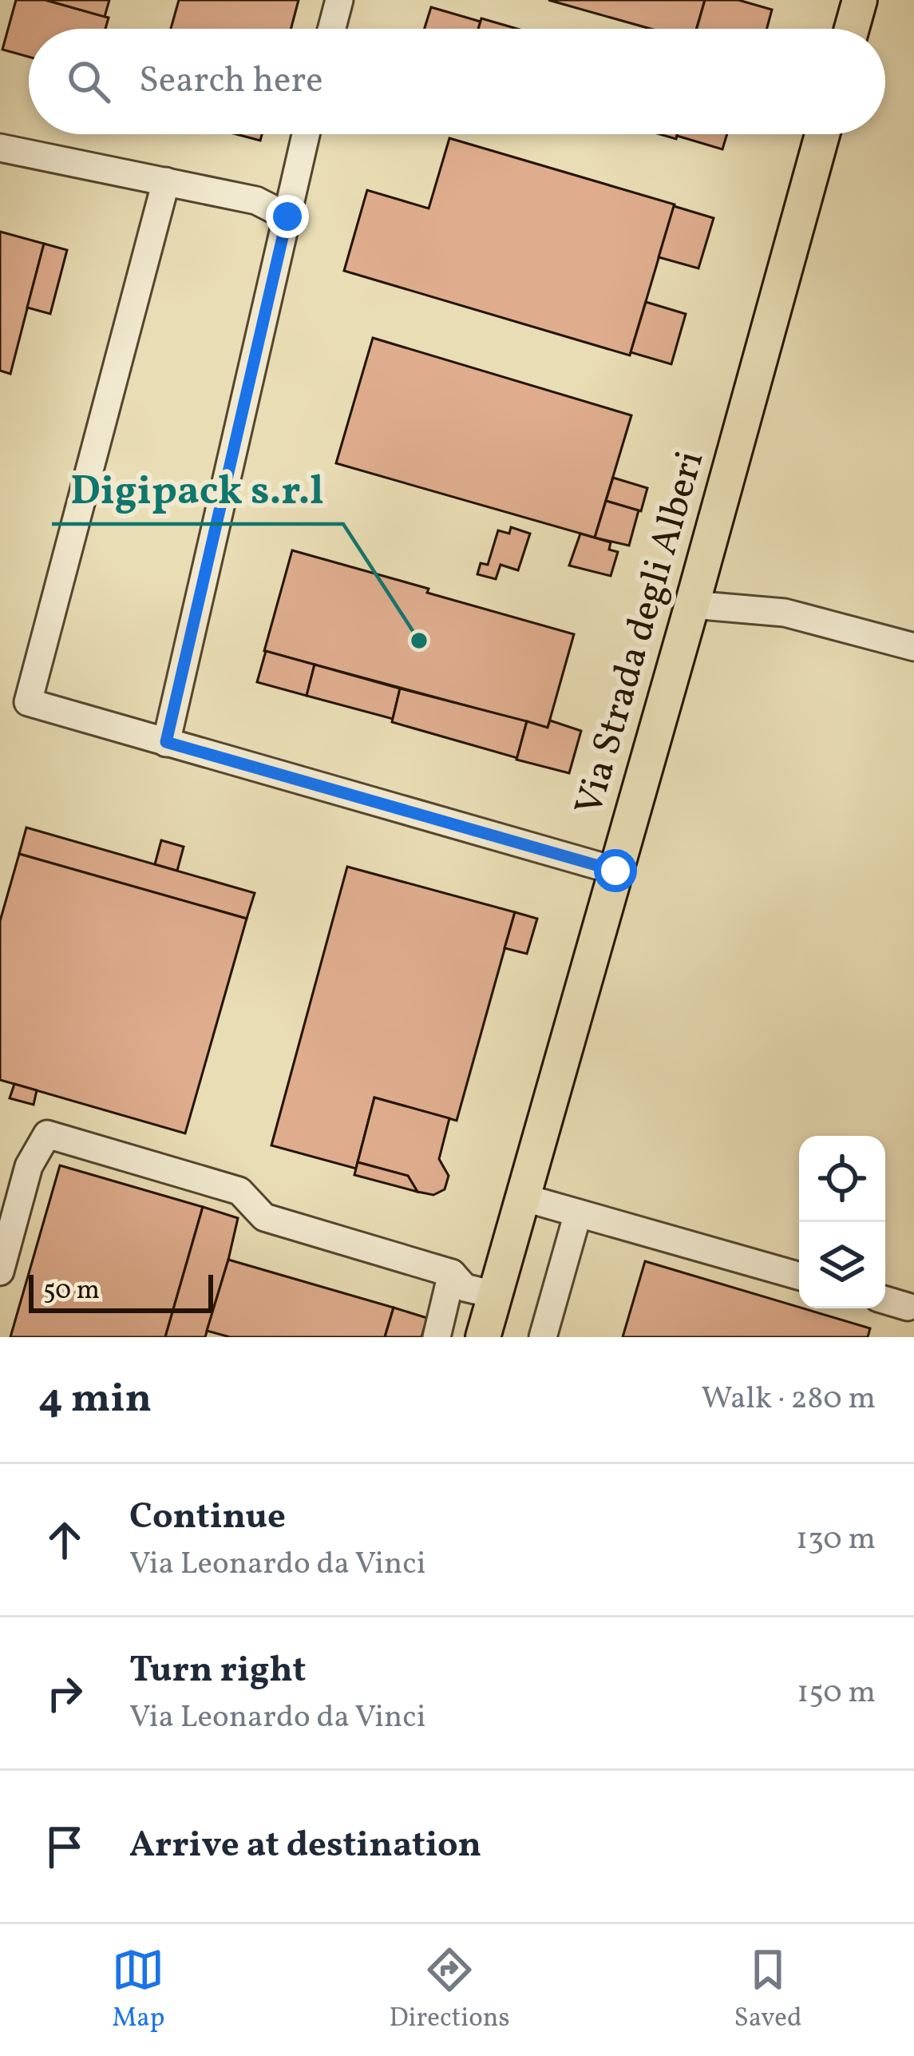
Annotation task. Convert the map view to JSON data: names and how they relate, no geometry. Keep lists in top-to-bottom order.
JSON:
{
  "streets": {
    "main road": ["Via Strada degli Alberi"]
  },
  "places": ["Digipack s.r.l"],
  "scale_bar": "50 m",
  "page": {
    "search": "Search here",
    "scale": "50 m",
    "heading": ["4 min", "Walk · 280 m"],
    "list": [
      ["Continue", "Via Leonardo da Vinci", "130 m"],
      ["Turn right", "Via Leonardo da Vinci", "150 m"],
      "Arrive at destination"
    ],
    "nav": ["Map", "Directions", "Saved"]
  }
}
